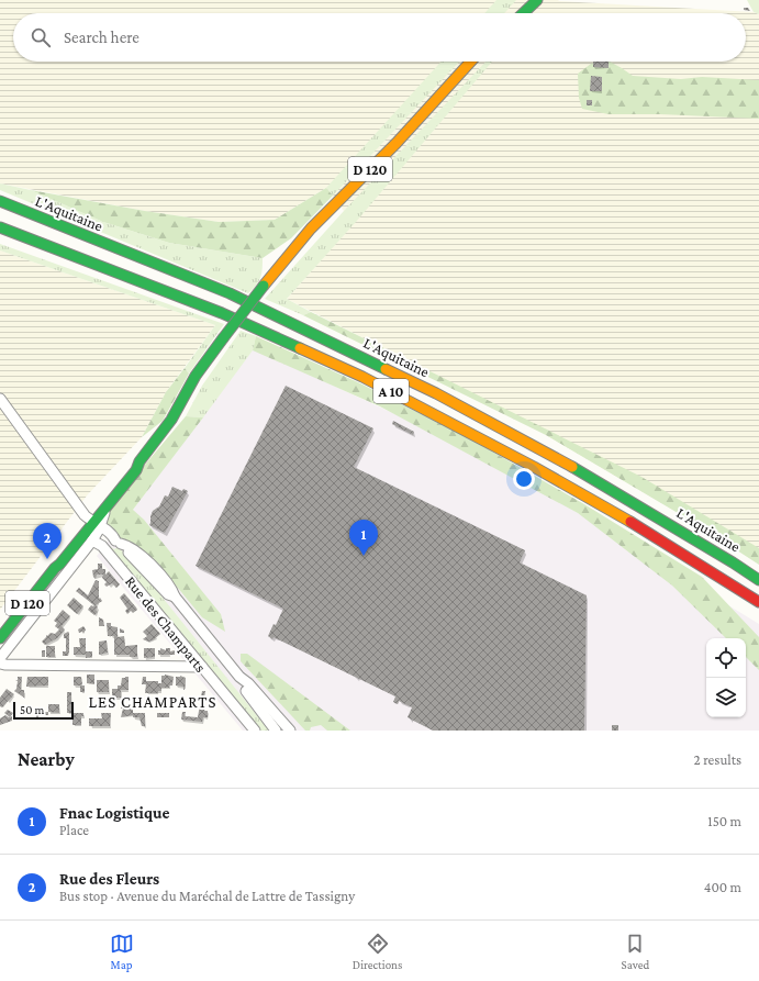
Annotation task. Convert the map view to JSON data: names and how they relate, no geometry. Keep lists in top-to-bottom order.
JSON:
{
  "streets": {
    "main road": ["D 120", "L'Aquitaine", "A 10"],
    "street": ["Rue des Champarts"]
  },
  "crossings": [
    ["D 120", "Rue des Champarts"]
  ],
  "districts": ["LES CHAMPARTS"],
  "scale_bar": "50 m",
  "page": {
    "search": "Search here",
    "pins": ["1", "2"],
    "scale": "50 m",
    "heading": ["Nearby", "2 results"],
    "list": [
      {
        "mark": "1",
        "name": "Fnac Logistique",
        "note": "Place",
        "value": "150 m"
      },
      {
        "mark": "2",
        "name": "Rue des Fleurs",
        "note": "Bus stop · Avenue du Maréchal de Lattre de Tassigny",
        "value": "400 m"
      }
    ],
    "nav": ["Map", "Directions", "Saved"]
  }
}
